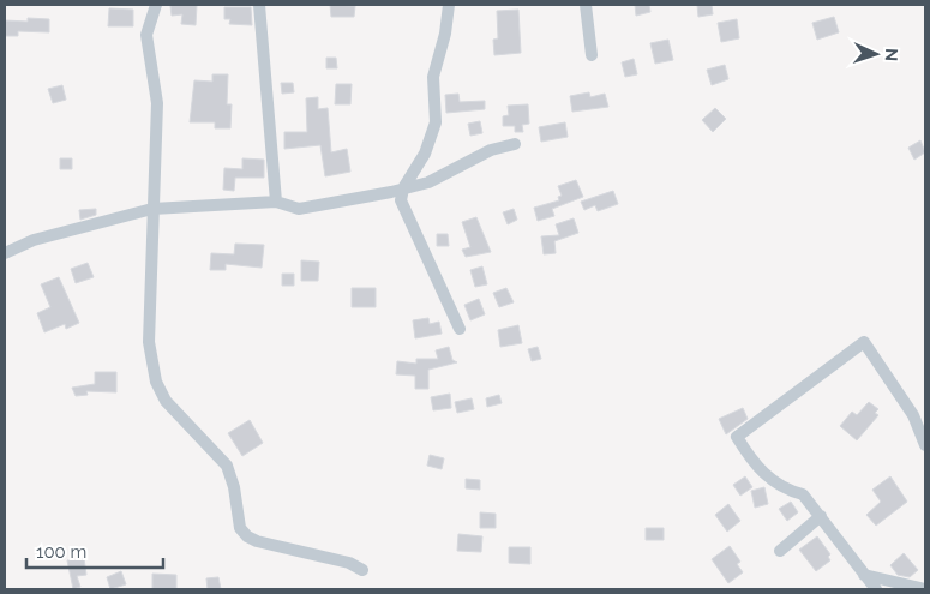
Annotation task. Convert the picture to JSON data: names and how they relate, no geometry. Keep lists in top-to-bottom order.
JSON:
{
  "scale_bar": "100 m",
  "north": "right"
}
